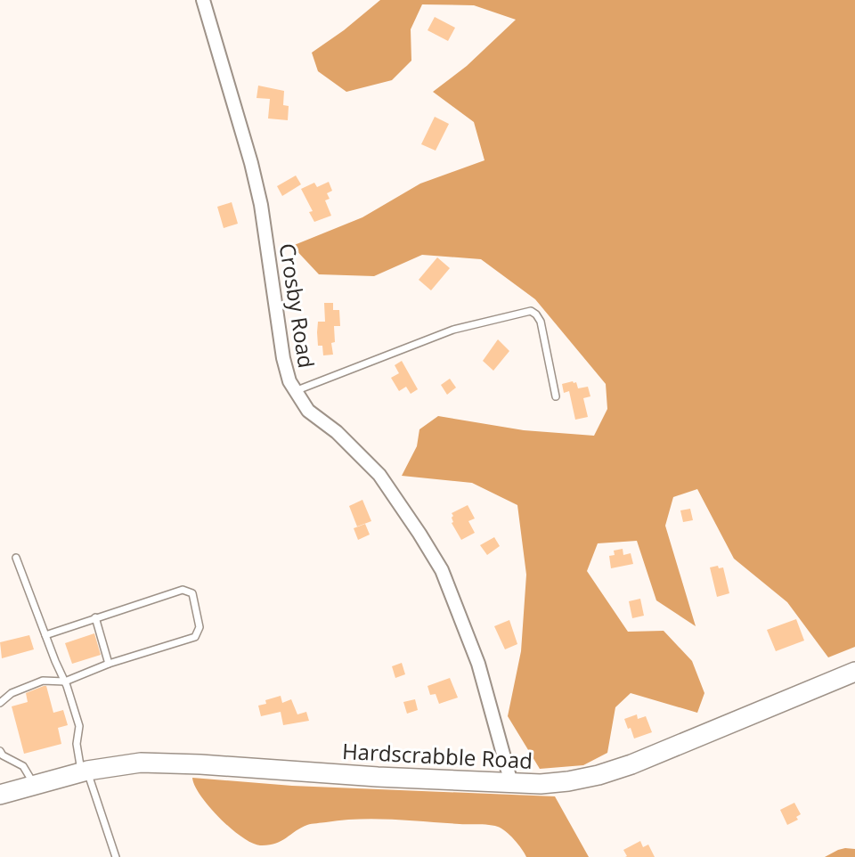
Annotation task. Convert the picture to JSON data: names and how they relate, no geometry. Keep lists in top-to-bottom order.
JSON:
{
  "streets": {
    "street": ["Crosby Road", "Hardscrabble Road"]
  },
  "crossings": [
    ["Crosby Road", "Hardscrabble Road"]
  ]
}
